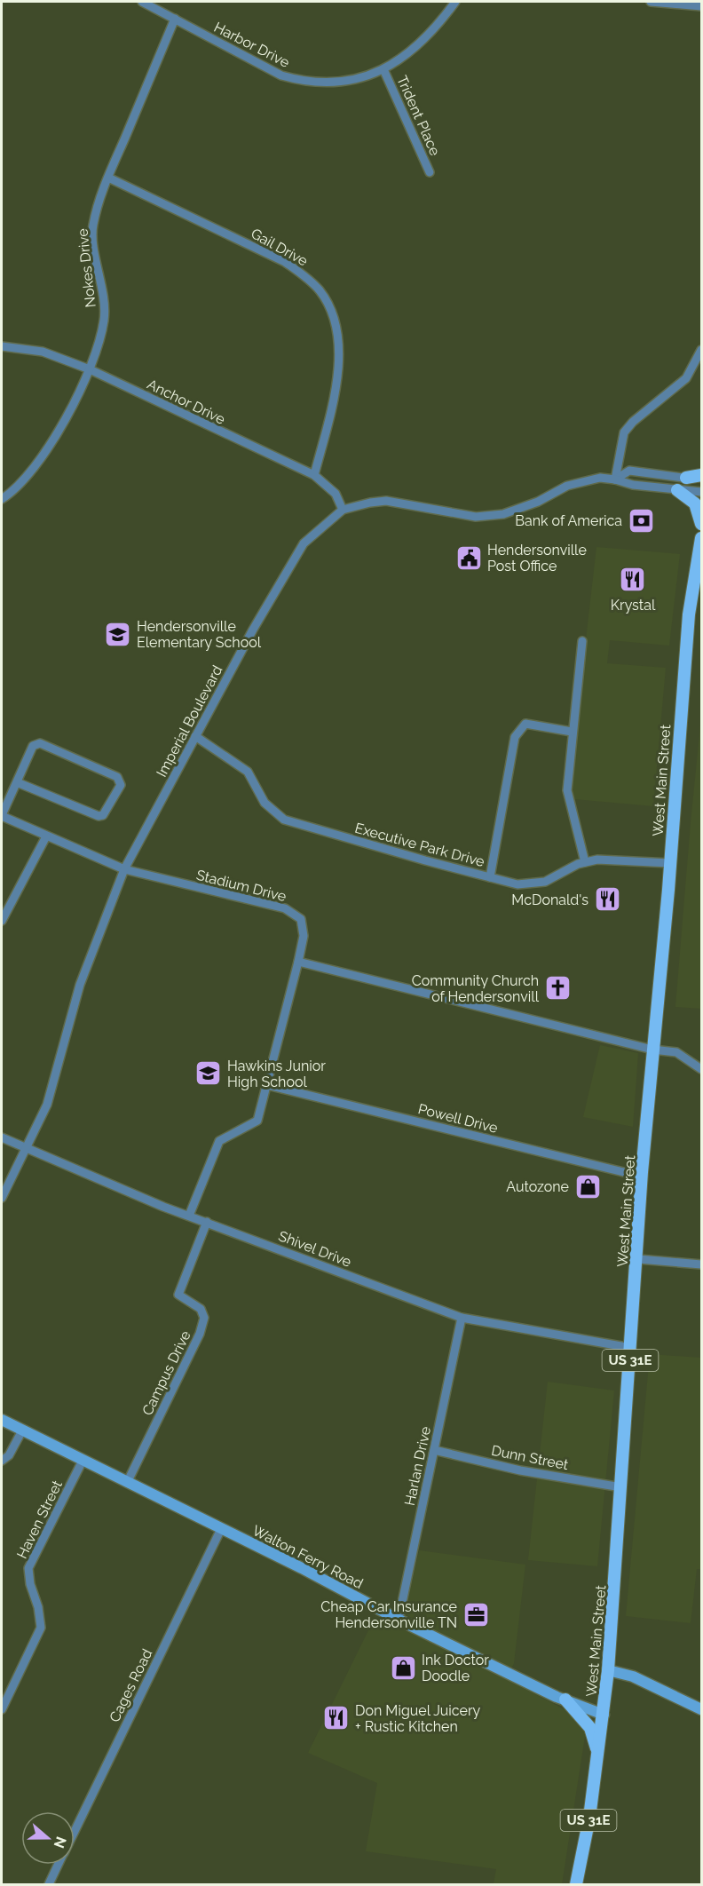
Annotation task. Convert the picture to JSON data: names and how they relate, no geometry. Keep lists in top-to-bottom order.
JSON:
{
  "streets": {
    "main road": ["West Main Street", "US 31E"],
    "street": [
      "Harbor Drive",
      "Trident Place",
      "Gail Drive",
      "Nokes Drive",
      "Anchor Drive",
      "Imperial Boulevard",
      "Executive Park Drive",
      "Stadium Drive",
      "Powell Drive",
      "Shivel Drive",
      "Campus Drive",
      "Dunn Street",
      "Harlan Drive",
      "Haven Street",
      "Walton Ferry Road",
      "Cages Road"
    ]
  },
  "crossings": [
    ["Harbor Drive", "Trident Place"],
    ["Harbor Drive", "Nokes Drive"],
    ["Gail Drive", "Nokes Drive"],
    ["Gail Drive", "Anchor Drive"],
    ["Nokes Drive", "Anchor Drive"],
    ["Anchor Drive", "Imperial Boulevard"],
    ["Imperial Boulevard", "Executive Park Drive"],
    ["Imperial Boulevard", "Stadium Drive"],
    ["Imperial Boulevard", "Shivel Drive"],
    ["West Main Street", "Executive Park Drive"],
    ["West Main Street", "Powell Drive"],
    ["West Main Street", "Shivel Drive"],
    ["West Main Street", "Dunn Street"],
    ["West Main Street", "Walton Ferry Road"],
    ["Shivel Drive", "Campus Drive"],
    ["Shivel Drive", "Harlan Drive"],
    ["Campus Drive", "Walton Ferry Road"],
    ["Dunn Street", "Harlan Drive"],
    ["Harlan Drive", "Walton Ferry Road"],
    ["Haven Street", "Walton Ferry Road"],
    ["Walton Ferry Road", "Cages Road"]
  ],
  "places": {
    "bank": ["Bank of America"],
    "public building": ["Hendersonville Post Office"],
    "restaurant": ["Krystal", "McDonald's", "Don Miguel Juicery + Rustic Kitchen"],
    "school or university": ["Hendersonville Elementary School", "Hawkins Junior High School"],
    "church": ["Community Church of Hendersonvill"],
    "shop": ["Autozone", "Ink Doctor Doodle"],
    "office": ["Cheap Car Insurance Hendersonville TN"]
  },
  "north": "right"
}
